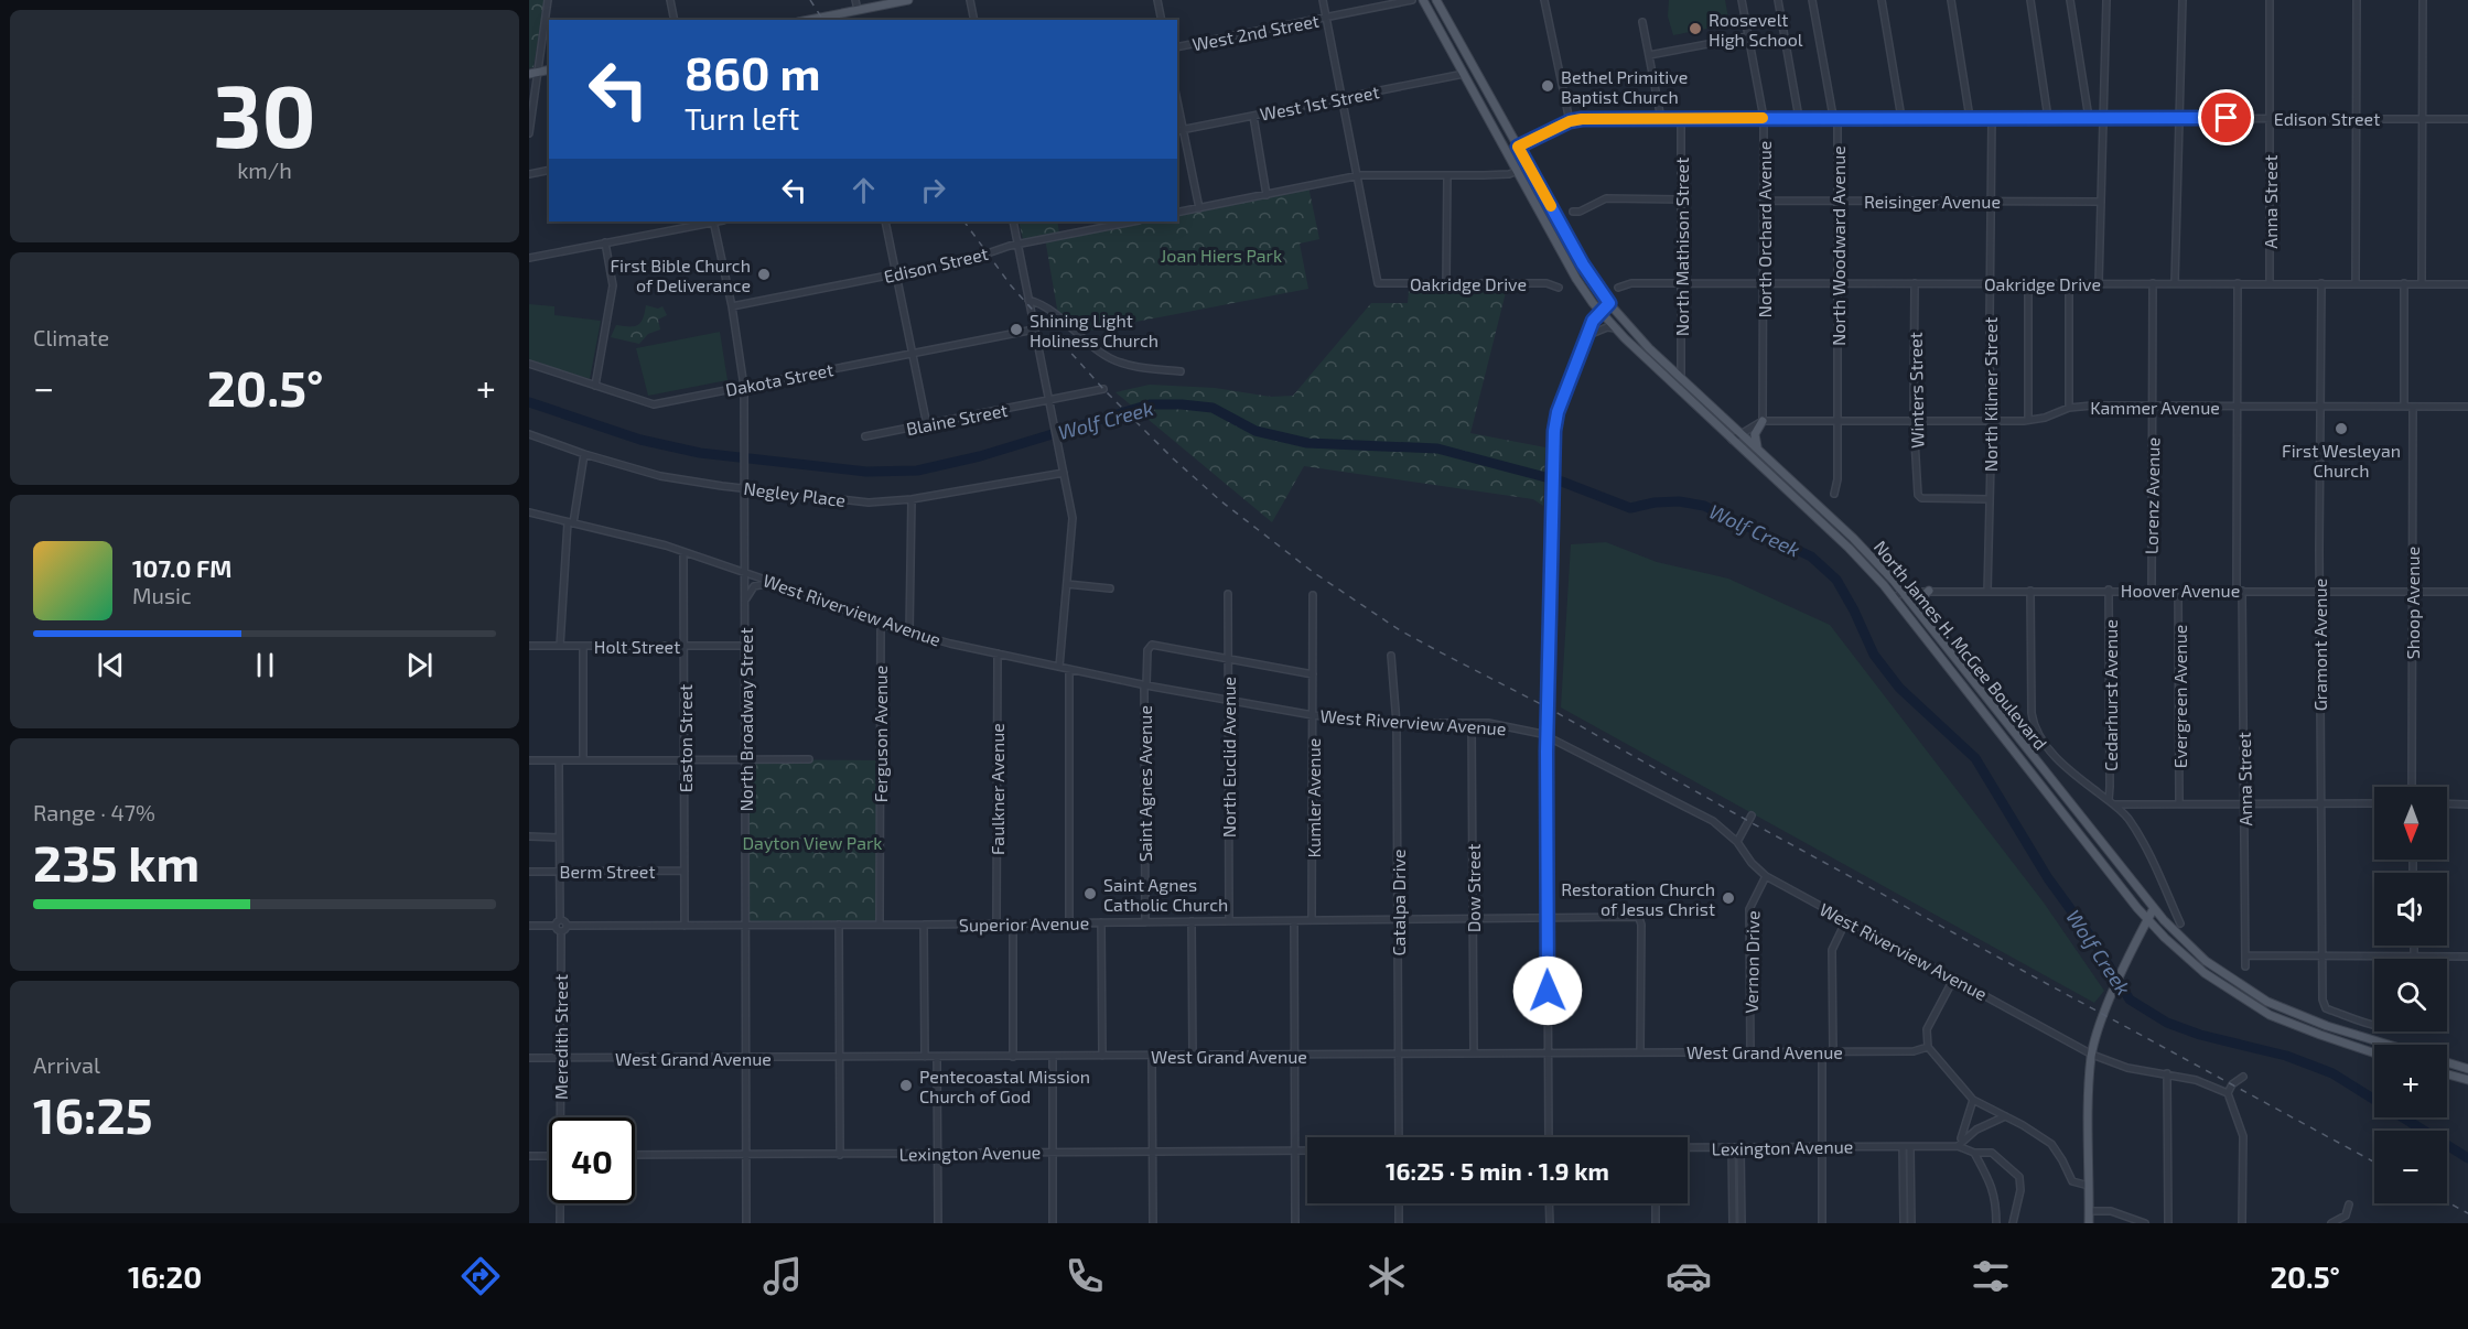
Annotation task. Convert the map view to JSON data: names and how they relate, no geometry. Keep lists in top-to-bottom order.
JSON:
{
  "streets": {
    "main road": ["North James H. McGee Boulevard"],
    "street": [
      "West 2nd Street",
      "West 1st Street",
      "Edison Street",
      "Reisinger Avenue",
      "Anna Street",
      "North Orchard Avenue",
      "North Woodward Avenue",
      "North Mathison Street",
      "Oakridge Drive",
      "Dakota Street",
      "Winters Street",
      "North Kilmer Street",
      "Kammer Avenue",
      "Blaine Street",
      "Negley Place",
      "Lorenz Avenue",
      "Hoover Avenue",
      "Shoop Avenue",
      "West Riverview Avenue",
      "Gramont Avenue",
      "Holt Street",
      "Cedarhurst Avenue",
      "Evergreen Avenue",
      "North Broadway Street",
      "Ferguson Avenue",
      "Easton Street",
      "North Euclid Avenue",
      "Saint Agnes Avenue",
      "Faulkner Avenue",
      "Kumler Avenue",
      "Berm Street",
      "Dow Street",
      "Catalpa Drive",
      "Superior Avenue",
      "Vernon Drive",
      "Meredith Street",
      "West Grand Avenue",
      "Lexington Avenue"
    ]
  },
  "crossings": [
    ["West 1st Street", "North James H. McGee Boulevard"],
    ["Edison Street", "Anna Street"],
    ["Edison Street", "North Orchard Avenue"],
    ["Edison Street", "North Woodward Avenue"],
    ["Edison Street", "North Mathison Street"],
    ["Edison Street", "North Kilmer Street"],
    ["Edison Street", "North James H. McGee Boulevard"],
    ["Edison Street", "North Broadway Street"],
    ["Reisinger Avenue", "North Orchard Avenue"],
    ["Reisinger Avenue", "North Woodward Avenue"],
    ["Reisinger Avenue", "North Kilmer Street"],
    ["Anna Street", "Oakridge Drive"],
    ["Anna Street", "Kammer Avenue"],
    ["Anna Street", "Hoover Avenue"],
    ["North Orchard Avenue", "Oakridge Drive"],
    ["North Orchard Avenue", "Kammer Avenue"],
    ["North Woodward Avenue", "Oakridge Drive"],
    ["North Woodward Avenue", "Kammer Avenue"],
    ["North Mathison Street", "Oakridge Drive"],
    ["North Mathison Street", "North James H. McGee Boulevard"],
    ["Oakridge Drive", "Winters Street"],
    ["Oakridge Drive", "North Kilmer Street"],
    ["Oakridge Drive", "Lorenz Avenue"],
    ["Oakridge Drive", "Gramont Avenue"],
    ["Dakota Street", "North Broadway Street"],
    ["Winters Street", "North Kilmer Street"],
    ["Winters Street", "Kammer Avenue"],
    ["North Kilmer Street", "Kammer Avenue"],
    ["North Kilmer Street", "Hoover Avenue"],
    ["Kammer Avenue", "Lorenz Avenue"],
    ["Kammer Avenue", "Shoop Avenue"],
    ["Kammer Avenue", "Gramont Avenue"],
    ["Negley Place", "North Broadway Street"],
    ["Lorenz Avenue", "Hoover Avenue"],
    ["Hoover Avenue", "Shoop Avenue"],
    ["Hoover Avenue", "North James H. McGee Boulevard"],
    ["Hoover Avenue", "Gramont Avenue"],
    ["Hoover Avenue", "Cedarhurst Avenue"],
    ["Hoover Avenue", "Evergreen Avenue"],
    ["West Riverview Avenue", "North Broadway Street"],
    ["West Riverview Avenue", "Ferguson Avenue"],
    ["West Riverview Avenue", "Easton Street"],
    ["West Riverview Avenue", "North Euclid Avenue"],
    ["West Riverview Avenue", "Saint Agnes Avenue"],
    ["West Riverview Avenue", "Faulkner Avenue"],
    ["West Riverview Avenue", "Kumler Avenue"],
    ["West Riverview Avenue", "Dow Street"],
    ["West Riverview Avenue", "Catalpa Drive"],
    ["West Riverview Avenue", "Vernon Drive"],
    ["Holt Street", "North Broadway Street"],
    ["Holt Street", "Easton Street"],
    ["North Broadway Street", "Superior Avenue"],
    ["North Broadway Street", "West Grand Avenue"],
    ["North Broadway Street", "Lexington Avenue"],
    ["Ferguson Avenue", "Superior Avenue"],
    ["Easton Street", "Berm Street"],
    ["Easton Street", "Superior Avenue"],
    ["North Euclid Avenue", "Saint Agnes Avenue"],
    ["North Euclid Avenue", "Superior Avenue"],
    ["Saint Agnes Avenue", "Superior Avenue"],
    ["Faulkner Avenue", "Superior Avenue"],
    ["Kumler Avenue", "Superior Avenue"],
    ["Dow Street", "Superior Avenue"],
    ["Dow Street", "West Grand Avenue"],
    ["Catalpa Drive", "Superior Avenue"],
    ["Catalpa Drive", "West Grand Avenue"],
    ["Superior Avenue", "Meredith Street"],
    ["Superior Avenue", "West Grand Avenue"],
    ["Vernon Drive", "West Grand Avenue"],
    ["Meredith Street", "West Grand Avenue"]
  ],
  "water": ["Wolf Creek"],
  "parks": ["Joan Hiers Park", "Dayton View Park"],
  "places": [
    "Roosevelt High School",
    "Bethel Primitive Baptist Church",
    "First Bible Church of Deliverance",
    "Shining Light Holiness Church",
    "First Wesleyan Church",
    "Saint Agnes Catholic Church",
    "Restoration Church of Jesus Christ",
    "Pentecoastal Mission Church of God"
  ],
  "north": "bottom",
  "page": {
    "tile": [
      ["30", "km/h"],
      "Climate",
      ["Range · 47%", "235 km"],
      ["Arrival", "16:25"]
    ],
    "turn": ["860 m", "Turn left"],
    "heat": ["−", "20.5°", "+"],
    "song": ["107.0 FM", "Music"],
    "map_buttons": ["+", "−"],
    "limit": "40",
    "trip": "16:25 · 5 min · 1.9 km",
    "tabs": ["16:20", "20.5°"]
  }
}
